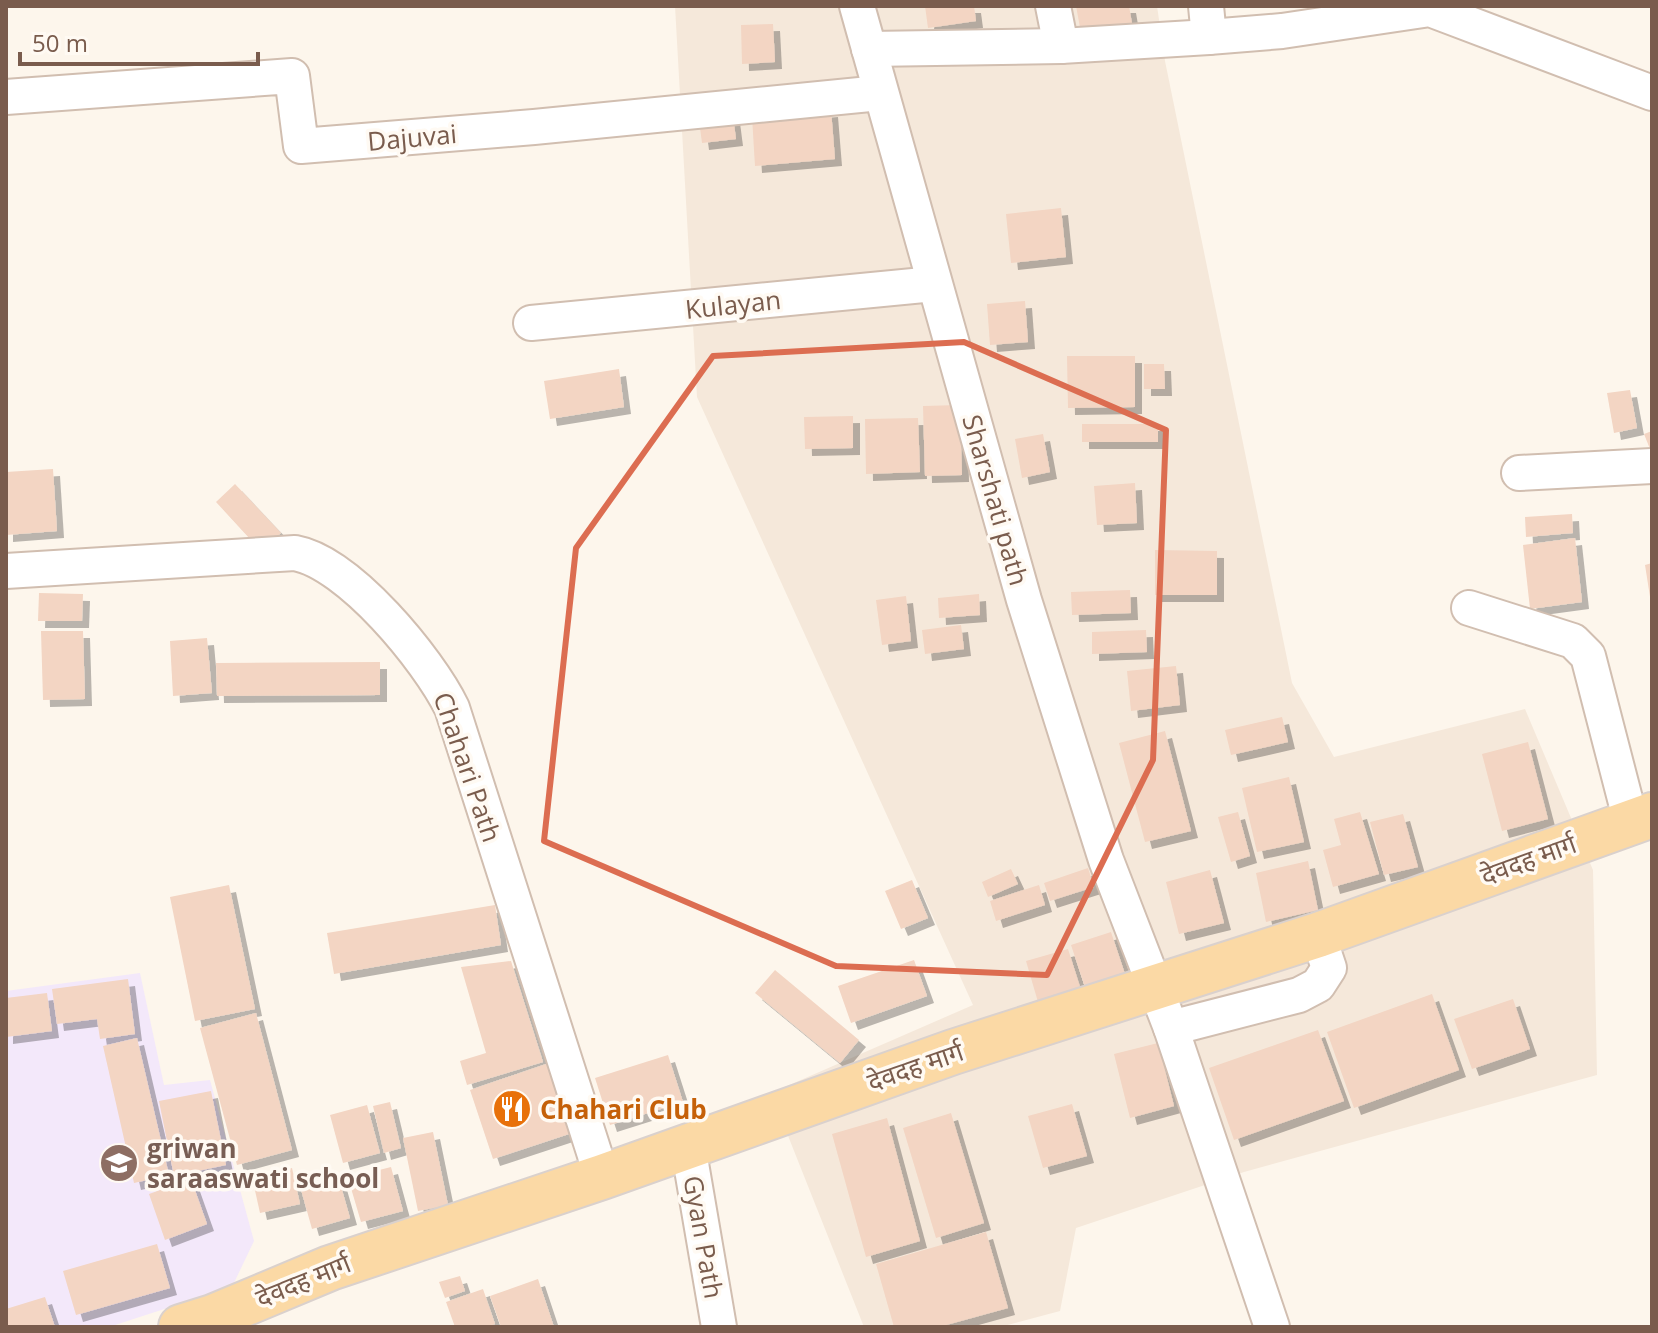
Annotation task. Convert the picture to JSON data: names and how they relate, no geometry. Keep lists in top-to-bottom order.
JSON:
{
  "streets": {
    "main road": ["देवदह मार्ग"],
    "street": [
      "Dajuvai",
      "Kulayan",
      "Sharshati path",
      "Chahari Path",
      "Gyan Path"
    ]
  },
  "crossings": [
    ["Dajuvai", "Sharshati path"],
    ["Kulayan", "Sharshati path"],
    ["Sharshati path", "देवदह मार्ग"],
    ["Chahari Path", "देवदह मार्ग"],
    ["देवदह मार्ग", "Gyan Path"]
  ],
  "places": {
    "restaurant": ["Chahari Club"],
    "school or university": ["griwan saraaswati school"]
  },
  "scale_bar": "50 m"
}
